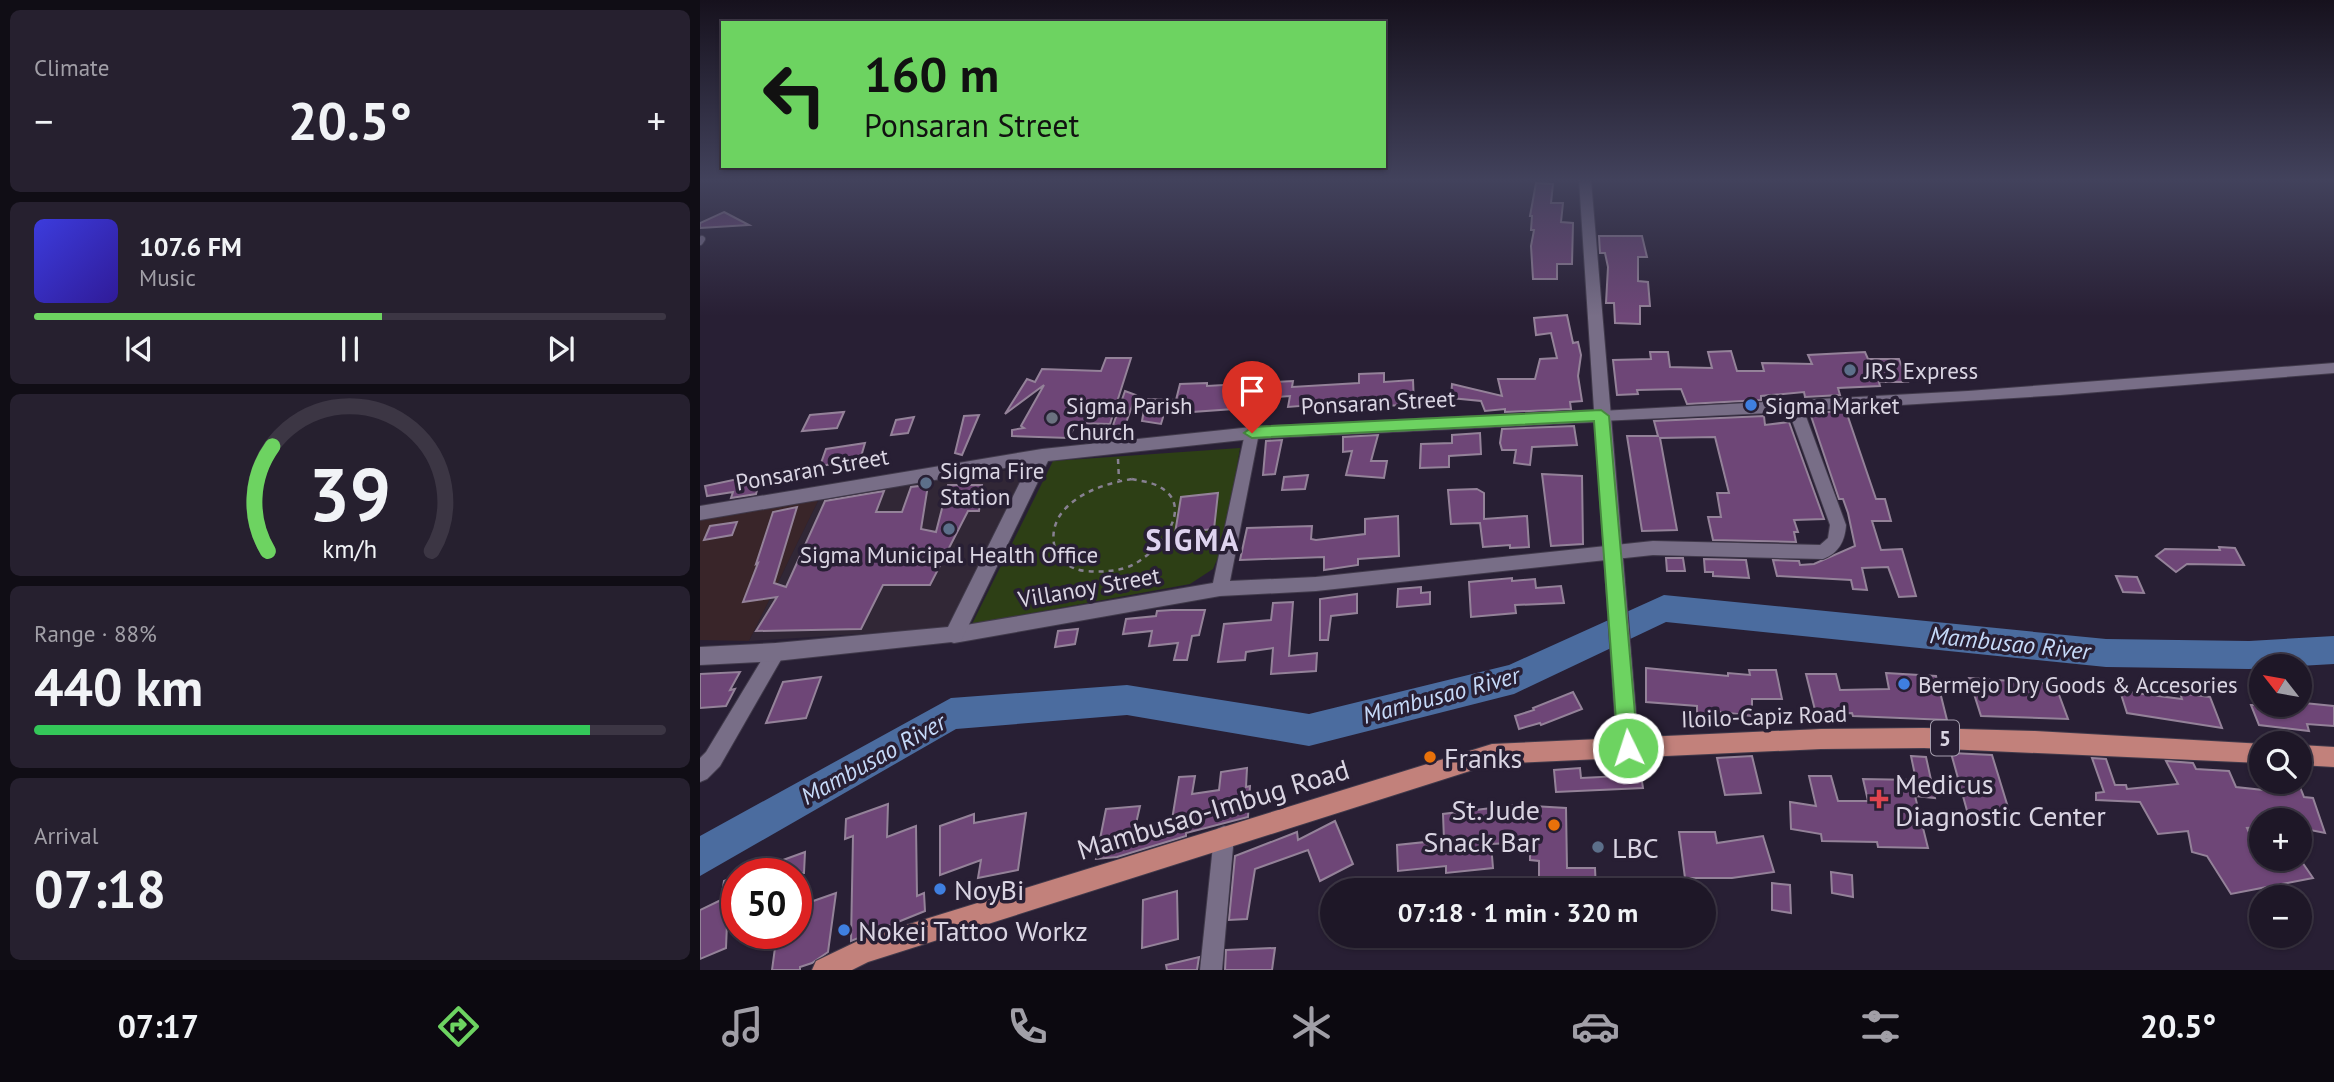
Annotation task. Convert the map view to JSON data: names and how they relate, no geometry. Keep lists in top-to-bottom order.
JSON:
{
  "streets": {
    "main road": ["Iloilo-Capiz Road", "5", "Mambusao-Imbug Road"],
    "street": ["Ponsaran Street", "Villanoy Street"]
  },
  "crossings": [
    ["Iloilo-Capiz Road", "Mambusao-Imbug Road"]
  ],
  "districts": ["SIGMA"],
  "water": ["Mambusao River"],
  "places": {
    "other": [
      "JRS Express",
      "Sigma Market",
      "Sigma Parish Church",
      "Sigma Fire Station",
      "Sigma Municipal Health Office",
      "Bermejo Dry Goods & Accesories",
      "Franks",
      "St. Jude Snack Bar",
      "LBC",
      "NoyBi",
      "Nokei Tattoo Workz"
    ],
    "health": ["Medicus Diagnostic Center"]
  },
  "north": "top left",
  "page": {
    "tile": [
      "Climate",
      ["Range · 88%", "440 km"],
      ["Arrival", "07:18"]
    ],
    "turn": ["160 m", "Ponsaran Street"],
    "heat": ["−", "20.5°", "+"],
    "song": ["107.6 FM", "Music"],
    "map_buttons": ["+", "−"],
    "limit": "50",
    "trip": "07:18 · 1 min · 320 m",
    "tabs": ["07:17", "20.5°"],
    "gauge": ["39", "km/h"]
  }
}
